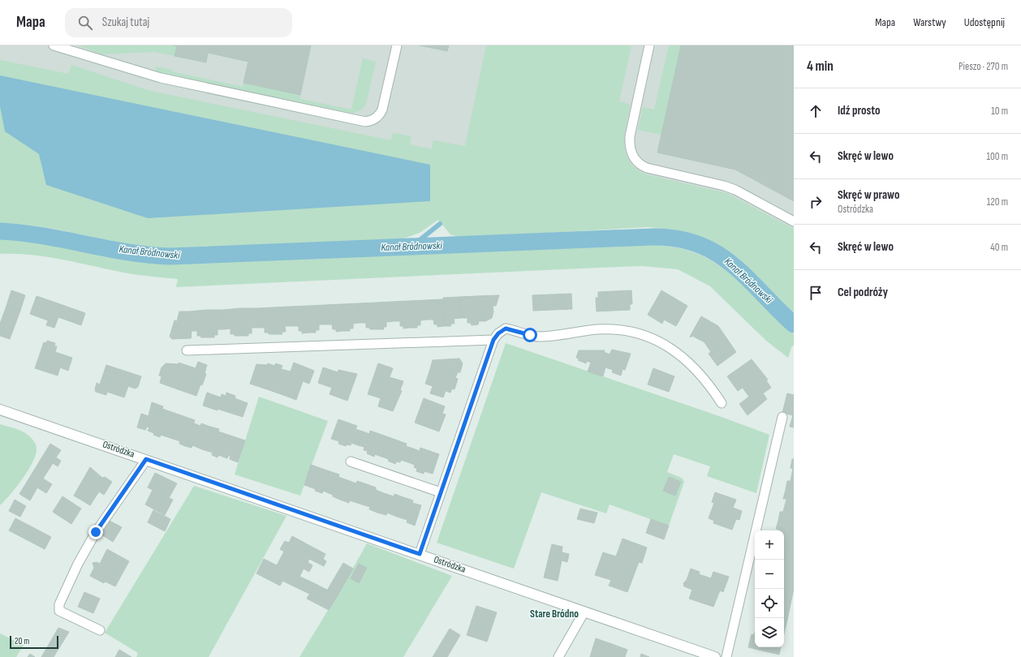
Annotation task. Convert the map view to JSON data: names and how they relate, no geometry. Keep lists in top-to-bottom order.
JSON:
{
  "streets": {
    "street": ["Ostródzka"]
  },
  "districts": ["Stare Bródno"],
  "water": ["Kanał Bródnowski"],
  "scale_bar": "20 m",
  "page": {
    "header": "Mapa",
    "search": "Szukaj tutaj",
    "nav": ["Mapa", "Warstwy", "Udostępnij"],
    "heading": ["4 min", "Pieszo · 270 m"],
    "list": [
      ["Idź prosto", "10 m"],
      ["Skręć w lewo", "100 m"],
      ["Skręć w prawo", "Ostródzka", "120 m"],
      ["Skręć w lewo", "40 m"],
      "Cel podróży"
    ],
    "map_buttons": ["+", "−"],
    "scale": "20 m"
  }
}
